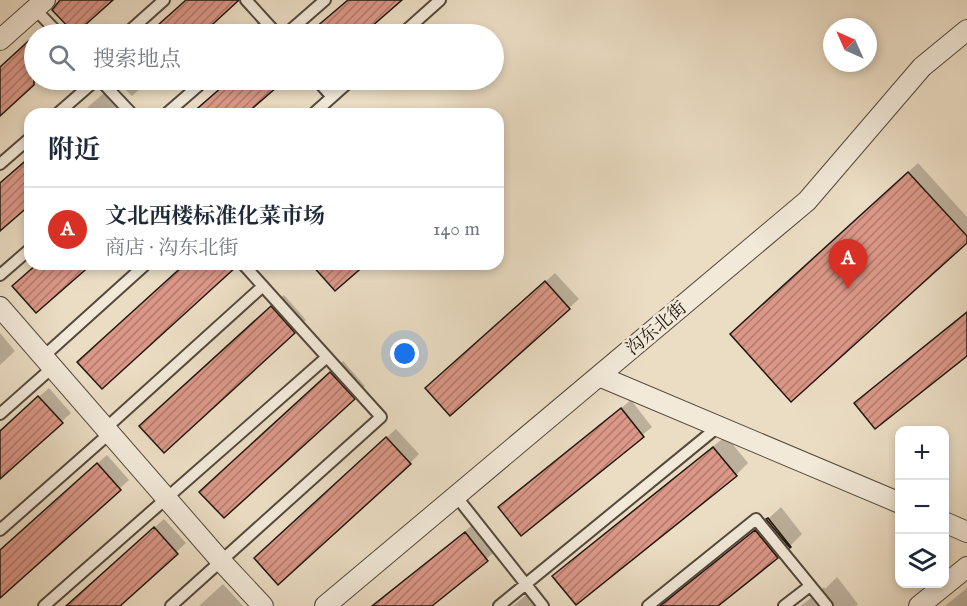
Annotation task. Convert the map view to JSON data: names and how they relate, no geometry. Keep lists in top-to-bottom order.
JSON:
{
  "streets": {
    "street": ["沟东北街"]
  },
  "north": "top left",
  "page": {
    "search": "搜索地点",
    "heading": "附近",
    "list": [
      {
        "mark": "A",
        "name": "文北西楼标准化菜市场",
        "note": "商店 · 沟东北街",
        "value": "140 m"
      }
    ],
    "pins": "A",
    "map_buttons": ["+", "−"]
  }
}
